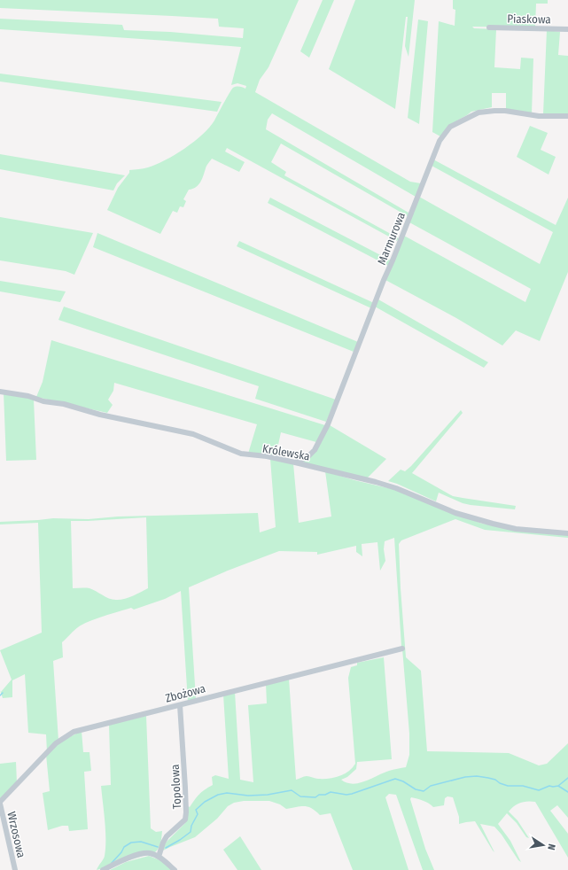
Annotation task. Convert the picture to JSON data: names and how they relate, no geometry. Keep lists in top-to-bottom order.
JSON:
{
  "streets": {
    "street": [
      "Piaskowa",
      "Marmurowa",
      "Królewska",
      "Zbożowa",
      "Topolowa",
      "Wrzosowa"
    ]
  },
  "crossings": [
    ["Marmurowa", "Królewska"],
    ["Zbożowa", "Topolowa"],
    ["Zbożowa", "Wrzosowa"]
  ],
  "north": "right"
}
